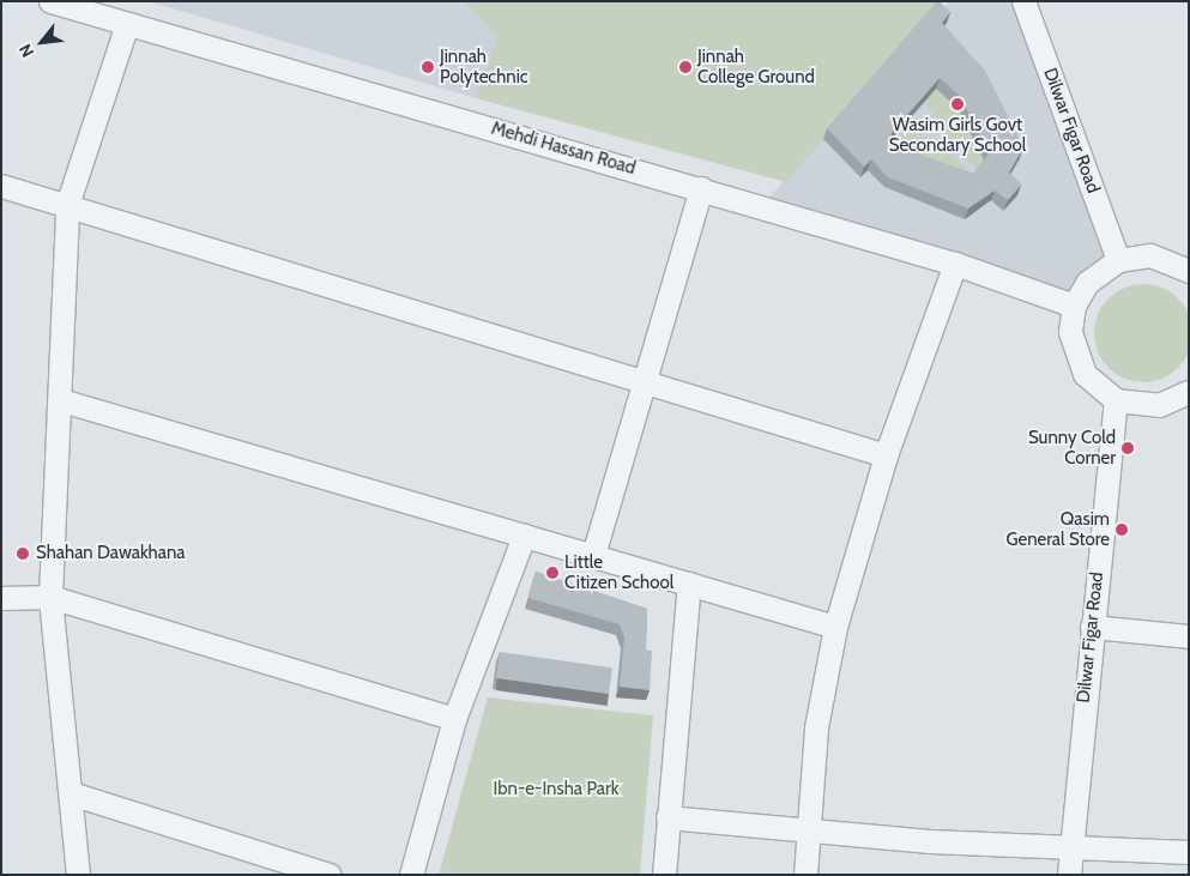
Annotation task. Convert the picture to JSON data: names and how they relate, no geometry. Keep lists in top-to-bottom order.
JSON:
{
  "streets": {
    "street": ["Dilwar Figar Road", "Mehdi Hassan Road"]
  },
  "parks": ["Ibn-e-Insha Park"],
  "places": [
    "Jinnah Polytechnic",
    "Jinnah College Ground",
    "Wasim Girls Govt Secondary School",
    "Sunny Cold Corner",
    "Qasim General Store",
    "Shahan Dawakhana",
    "Little Citizen School"
  ],
  "north": "bottom left"
}
